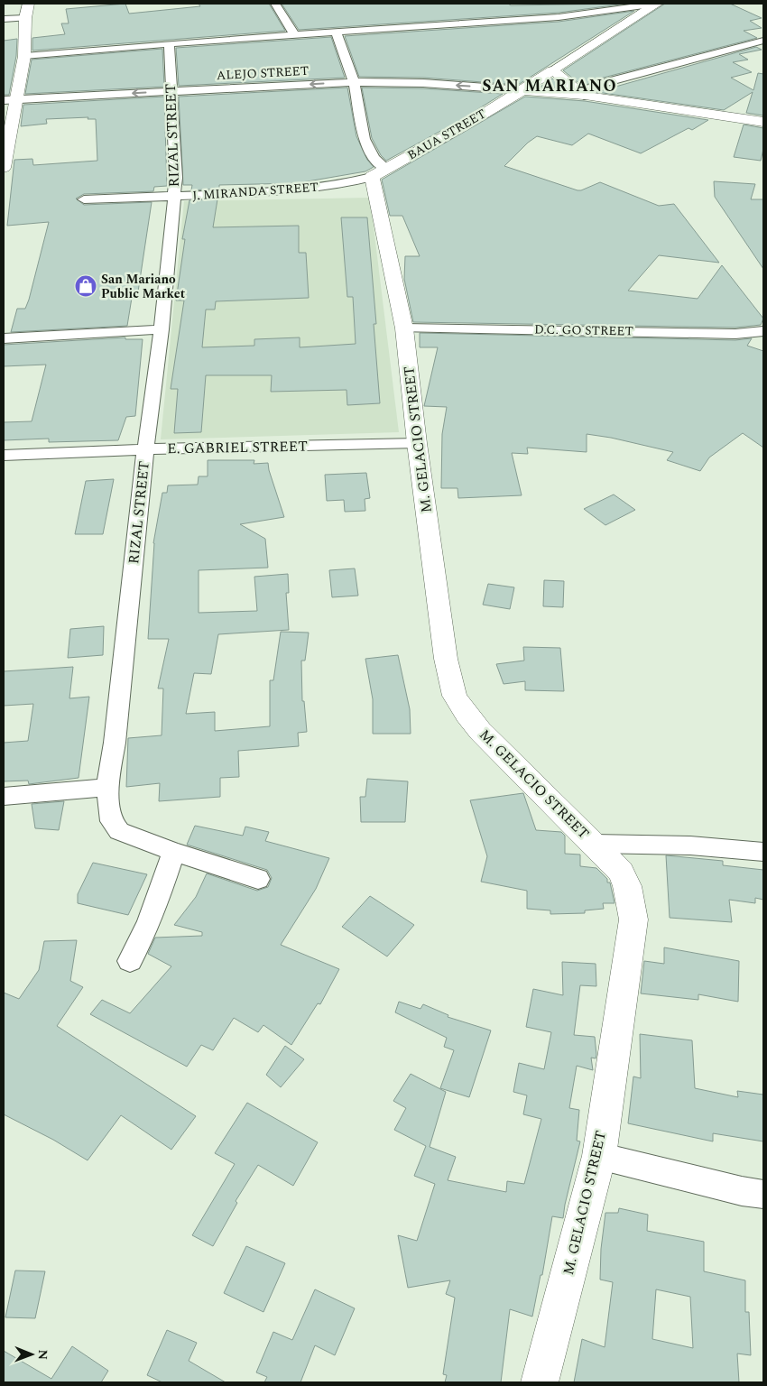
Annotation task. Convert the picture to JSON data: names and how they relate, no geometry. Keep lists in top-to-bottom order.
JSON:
{
  "streets": {
    "street": [
      "ALEJO STREET",
      "BAUA STREET",
      "RIZAL STREET",
      "J. MIRANDA STREET",
      "D.C. GO STREET",
      "M. GELACIO STREET",
      "E. GABRIEL STREET"
    ]
  },
  "crossings": [
    ["ALEJO STREET", "BAUA STREET"],
    ["ALEJO STREET", "RIZAL STREET"],
    ["BAUA STREET", "J. MIRANDA STREET"],
    ["BAUA STREET", "M. GELACIO STREET"],
    ["RIZAL STREET", "J. MIRANDA STREET"],
    ["RIZAL STREET", "E. GABRIEL STREET"],
    ["J. MIRANDA STREET", "M. GELACIO STREET"],
    ["D.C. GO STREET", "M. GELACIO STREET"],
    ["M. GELACIO STREET", "E. GABRIEL STREET"]
  ],
  "districts": ["SAN MARIANO"],
  "places": {
    "shop": ["San Mariano Public Market"]
  },
  "north": "right"
}
